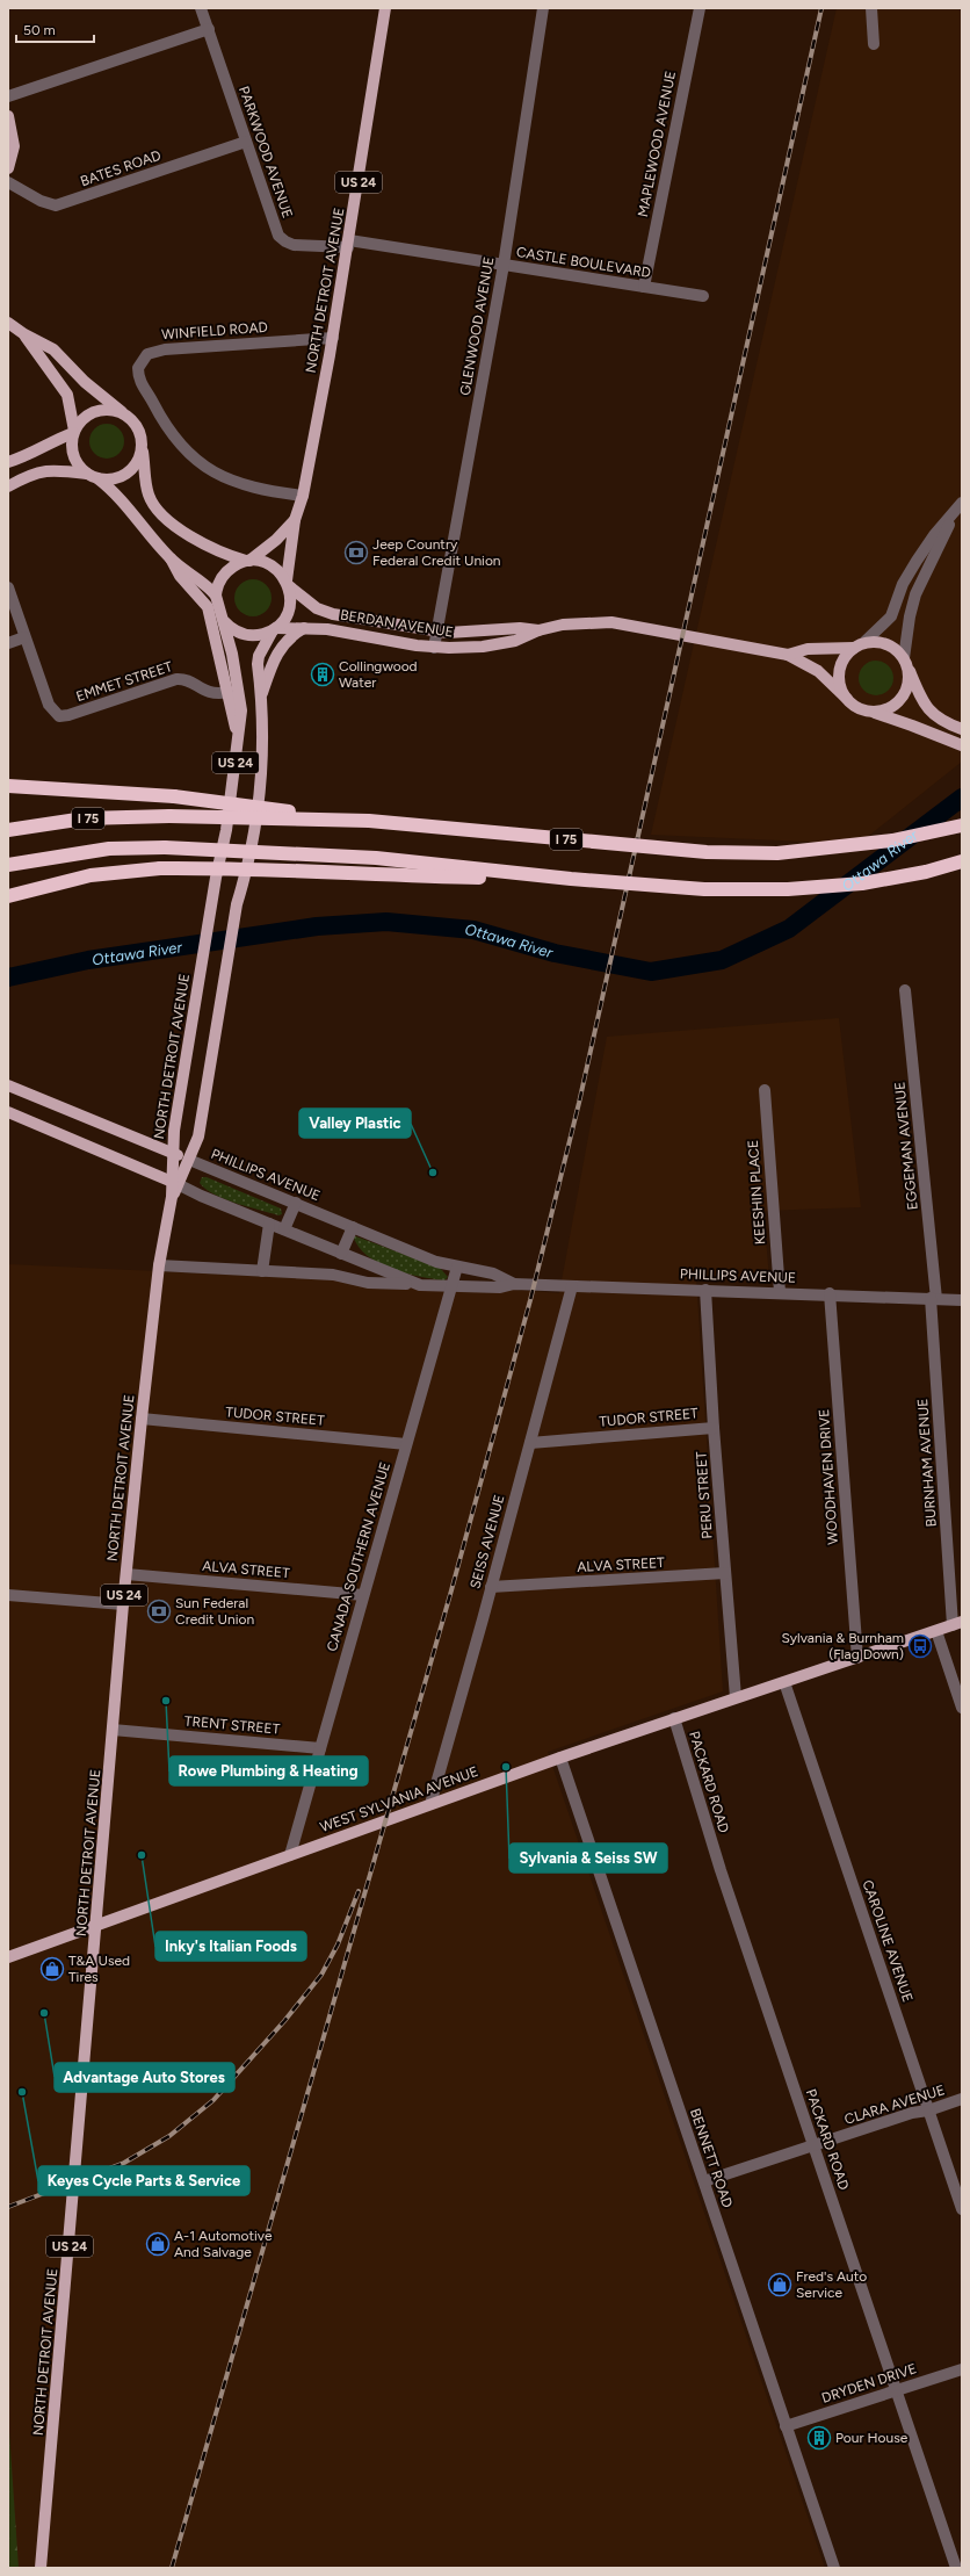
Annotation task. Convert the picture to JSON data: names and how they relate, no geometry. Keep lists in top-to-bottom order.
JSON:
{
  "streets": {
    "highway": ["I 75"],
    "main road": [
      "US 24",
      "NORTH DETROIT AVENUE",
      "BERDAN AVENUE",
      "PHILLIPS AVENUE",
      "WEST SYLVANIA AVENUE"
    ],
    "street": [
      "MAPLEWOOD AVENUE",
      "PARKWOOD AVENUE",
      "BATES ROAD",
      "CASTLE BOULEVARD",
      "GLENWOOD AVENUE",
      "WINFIELD ROAD",
      "EMMET STREET",
      "EGGEMAN AVENUE",
      "KEESHIN PLACE",
      "TUDOR STREET",
      "BURNHAM AVENUE",
      "WOODHAVEN DRIVE",
      "PERU STREET",
      "SEISS AVENUE",
      "CANADA SOUTHERN AVENUE",
      "ALVA STREET",
      "TRENT STREET",
      "PACKARD ROAD",
      "CAROLINE AVENUE",
      "CLARA AVENUE",
      "BENNETT ROAD",
      "DRYDEN DRIVE"
    ]
  },
  "crossings": [
    ["MAPLEWOOD AVENUE", "CASTLE BOULEVARD"],
    ["PARKWOOD AVENUE", "BATES ROAD"],
    ["PARKWOOD AVENUE", "CASTLE BOULEVARD"],
    ["PARKWOOD AVENUE", "NORTH DETROIT AVENUE"],
    ["US 24", "NORTH DETROIT AVENUE"],
    ["US 24", "BERDAN AVENUE"],
    ["CASTLE BOULEVARD", "NORTH DETROIT AVENUE"],
    ["CASTLE BOULEVARD", "GLENWOOD AVENUE"],
    ["NORTH DETROIT AVENUE", "WINFIELD ROAD"],
    ["NORTH DETROIT AVENUE", "BERDAN AVENUE"],
    ["NORTH DETROIT AVENUE", "PHILLIPS AVENUE"],
    ["NORTH DETROIT AVENUE", "TUDOR STREET"],
    ["NORTH DETROIT AVENUE", "ALVA STREET"],
    ["NORTH DETROIT AVENUE", "TRENT STREET"],
    ["NORTH DETROIT AVENUE", "WEST SYLVANIA AVENUE"],
    ["GLENWOOD AVENUE", "BERDAN AVENUE"],
    ["EGGEMAN AVENUE", "PHILLIPS AVENUE"],
    ["EGGEMAN AVENUE", "BURNHAM AVENUE"],
    ["PHILLIPS AVENUE", "KEESHIN PLACE"],
    ["PHILLIPS AVENUE", "BURNHAM AVENUE"],
    ["PHILLIPS AVENUE", "WOODHAVEN DRIVE"],
    ["PHILLIPS AVENUE", "PERU STREET"],
    ["PHILLIPS AVENUE", "SEISS AVENUE"],
    ["PHILLIPS AVENUE", "CANADA SOUTHERN AVENUE"],
    ["TUDOR STREET", "PERU STREET"],
    ["TUDOR STREET", "SEISS AVENUE"],
    ["TUDOR STREET", "CANADA SOUTHERN AVENUE"],
    ["BURNHAM AVENUE", "WEST SYLVANIA AVENUE"],
    ["WOODHAVEN DRIVE", "WEST SYLVANIA AVENUE"],
    ["PERU STREET", "ALVA STREET"],
    ["PERU STREET", "WEST SYLVANIA AVENUE"],
    ["SEISS AVENUE", "ALVA STREET"],
    ["SEISS AVENUE", "WEST SYLVANIA AVENUE"],
    ["CANADA SOUTHERN AVENUE", "ALVA STREET"],
    ["CANADA SOUTHERN AVENUE", "TRENT STREET"],
    ["CANADA SOUTHERN AVENUE", "WEST SYLVANIA AVENUE"],
    ["PACKARD ROAD", "WEST SYLVANIA AVENUE"],
    ["PACKARD ROAD", "CLARA AVENUE"],
    ["PACKARD ROAD", "DRYDEN DRIVE"],
    ["WEST SYLVANIA AVENUE", "CAROLINE AVENUE"],
    ["WEST SYLVANIA AVENUE", "BENNETT ROAD"],
    ["CAROLINE AVENUE", "CLARA AVENUE"],
    ["CLARA AVENUE", "BENNETT ROAD"],
    ["BENNETT ROAD", "DRYDEN DRIVE"]
  ],
  "water": ["Ottawa River"],
  "places": {
    "bank": ["Jeep Country Federal Credit Union", "Sun Federal Credit Union"],
    "building": ["Collingwood Water", "Pour House"],
    "other": [
      "Valley Plastic",
      "Rowe Plumbing & Heating",
      "Sylvania & Seiss SW",
      "Inky's Italian Foods",
      "Advantage Auto Stores",
      "Keyes Cycle Parts & Service"
    ],
    "bus stop": ["Sylvania & Burnham (Flag Down)"],
    "shop": ["T&A Used Tires", "A-1 Automotive And Salvage", "Fred's Auto Service"]
  },
  "scale_bar": "50 m"
}
